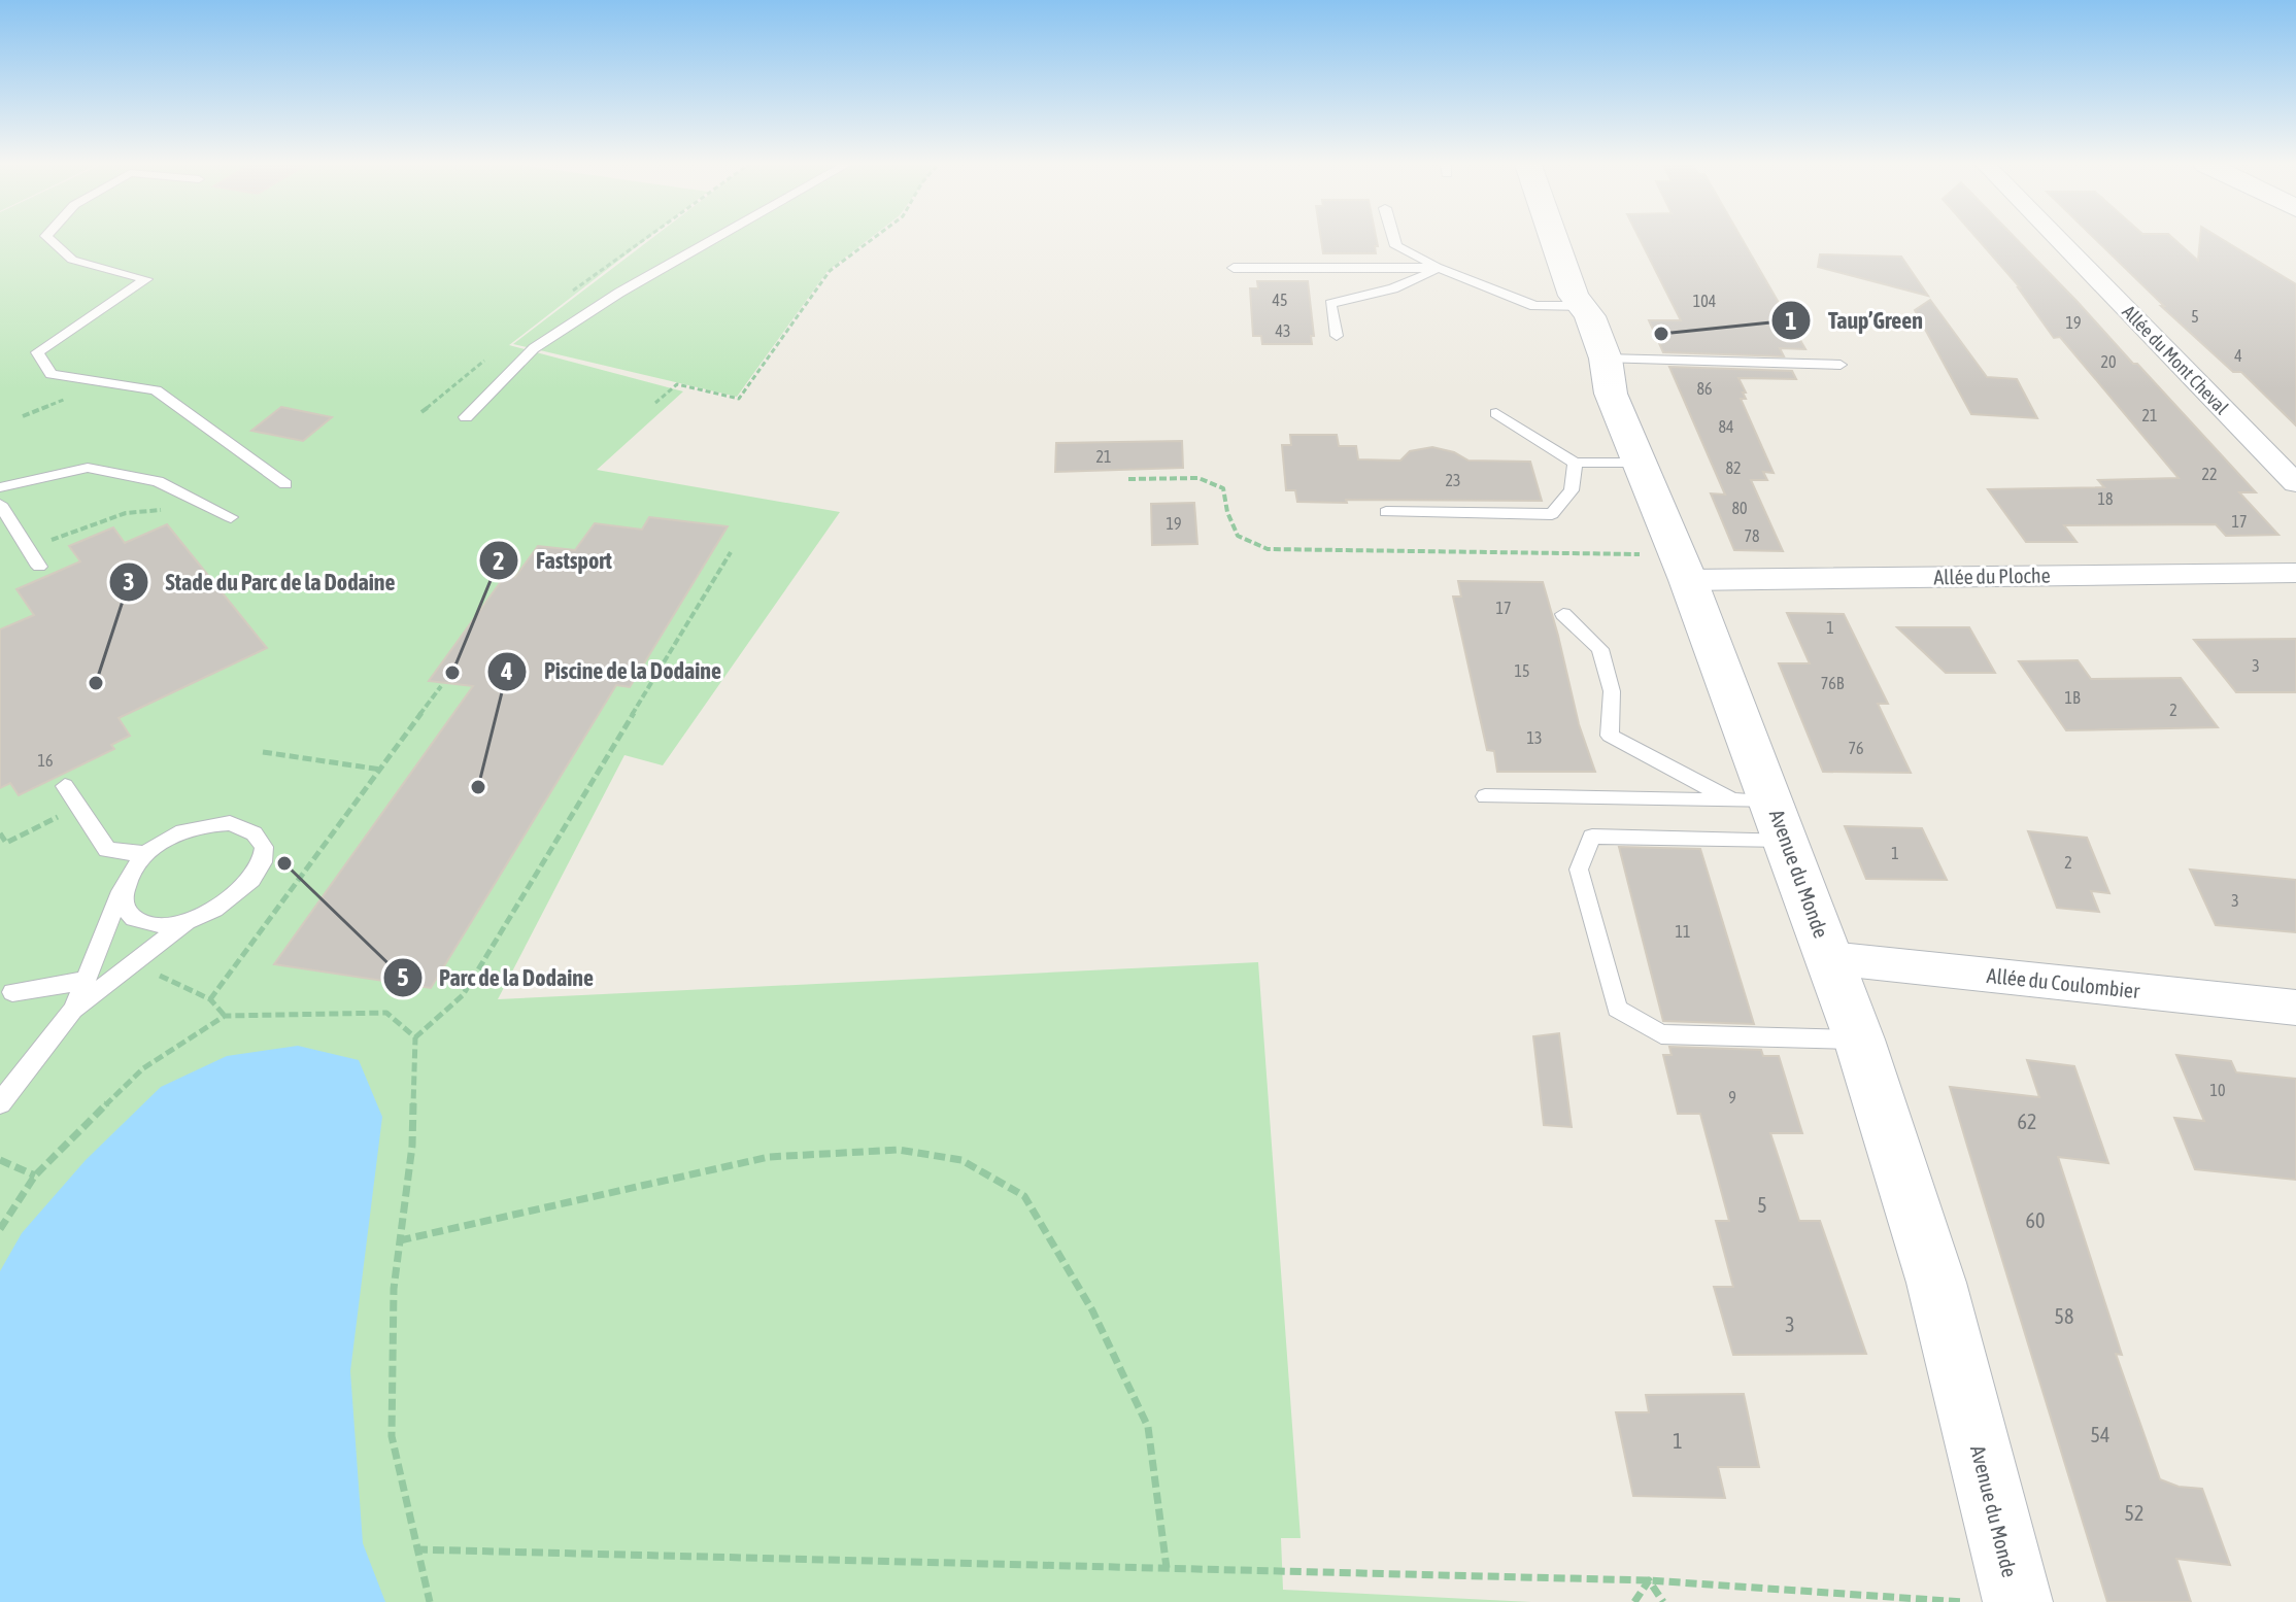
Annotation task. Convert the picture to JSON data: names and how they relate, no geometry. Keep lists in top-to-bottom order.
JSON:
{
  "streets": {
    "street": [
      "Allée du Mont Cheval",
      "Allée du Ploche",
      "Avenue du Monde",
      "Allée du Coulombier"
    ]
  },
  "crossings": [
    ["Allée du Ploche", "Avenue du Monde"],
    ["Avenue du Monde", "Allée du Coulombier"]
  ],
  "places": [
    "Taup’Green",
    "Fastsport",
    "Stade du Parc de la Dodaine",
    "Piscine de la Dodaine",
    "Parc de la Dodaine"
  ],
  "house_numbers": [
    "45",
    "104",
    "5",
    "19",
    "43",
    "4",
    "20",
    "86",
    "21",
    "84",
    "21",
    "82",
    "22",
    "23",
    "18",
    "80",
    "17",
    "19",
    "78",
    "17",
    "1",
    "3",
    "15",
    "76B",
    "1B",
    "2",
    "13",
    "76",
    "16",
    "1",
    "2",
    "3",
    "11",
    "10",
    "9",
    "62",
    "5",
    "60",
    "58",
    "3",
    "54",
    "1",
    "52"
  ]
}
